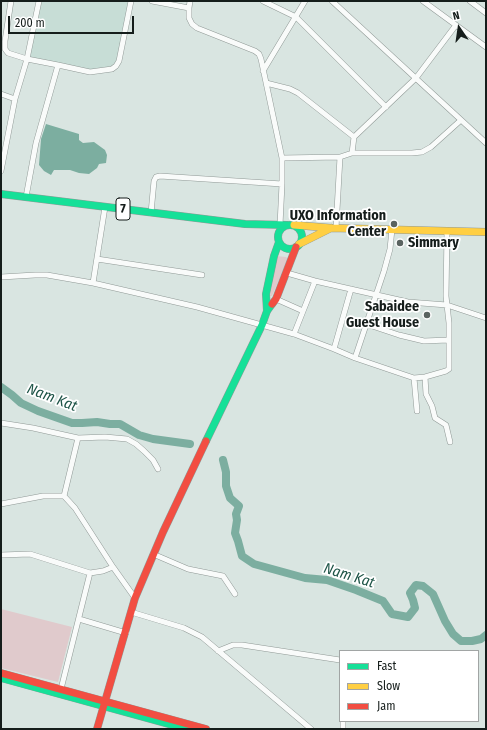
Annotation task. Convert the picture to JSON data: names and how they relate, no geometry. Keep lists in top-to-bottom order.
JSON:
{
  "streets": {
    "main road": ["7"]
  },
  "water": ["Nam Kat"],
  "places": ["UXO Information Center", "Simmary", "Sabaidee Guest House"],
  "legend": ["Fast", "Slow", "Jam"],
  "scale_bar": "200 m",
  "north": "top"
}
